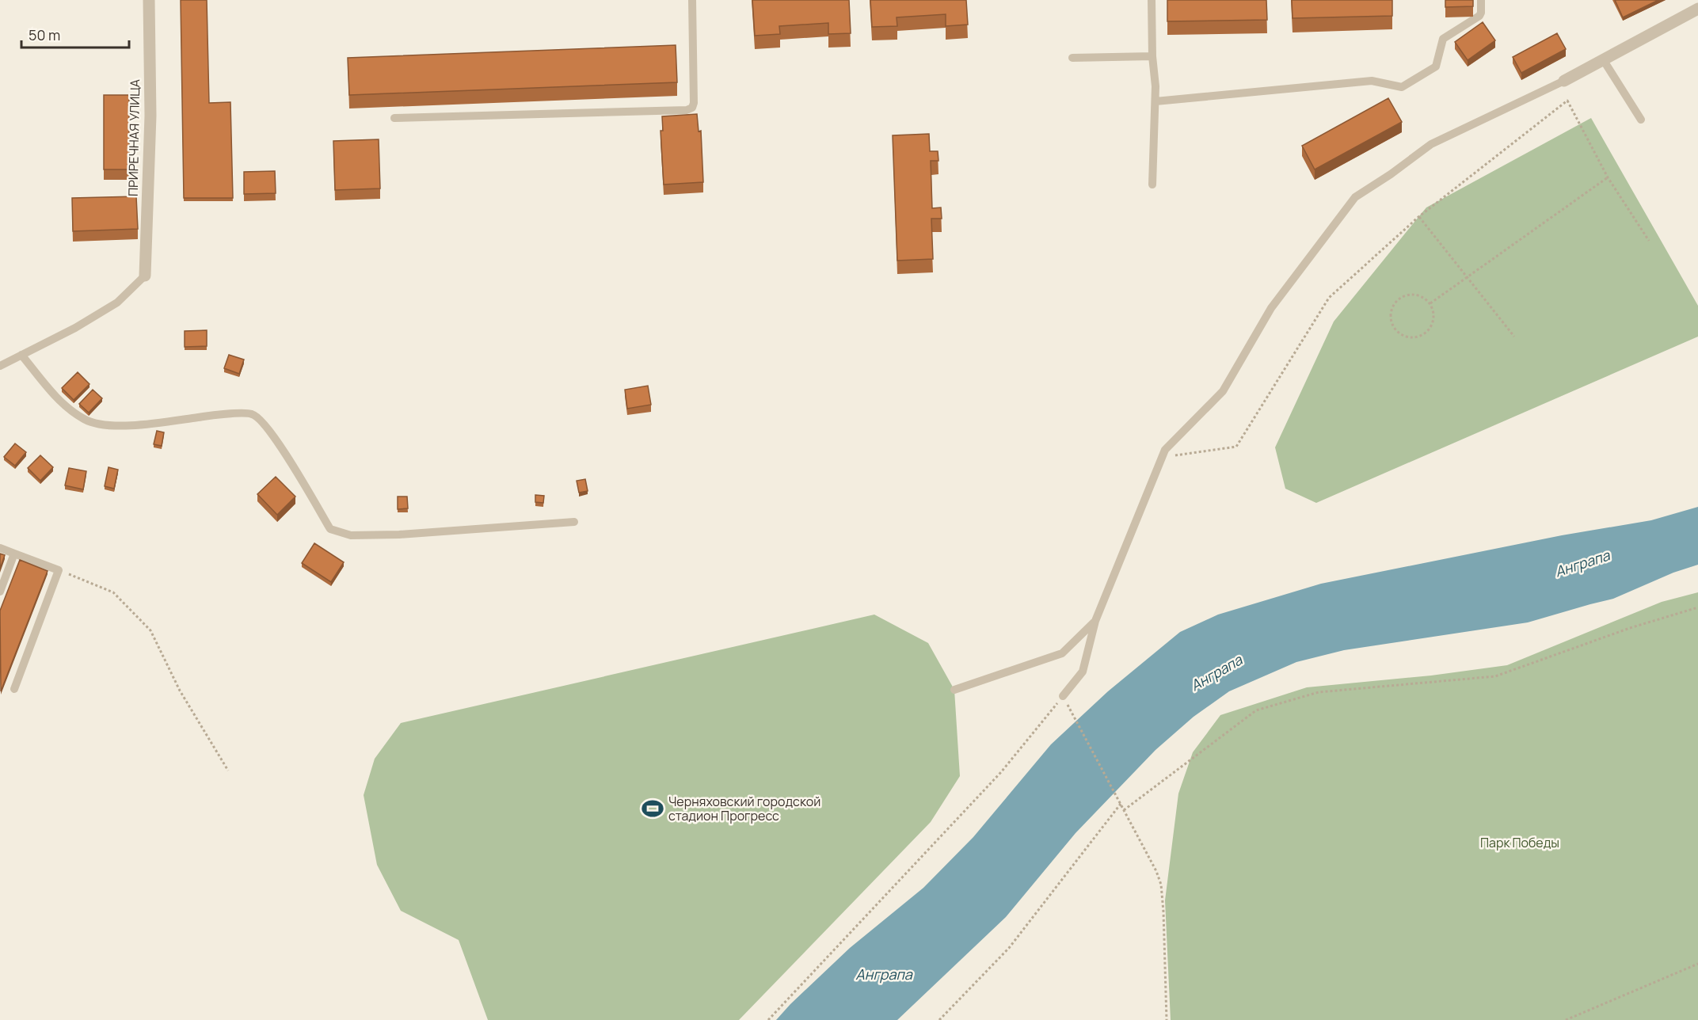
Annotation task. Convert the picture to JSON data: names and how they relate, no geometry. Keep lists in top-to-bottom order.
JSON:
{
  "streets": {
    "street": ["ПРИРЕЧНАЯ УЛИЦА"]
  },
  "water": ["Анграпа"],
  "parks": ["Парк Победы"],
  "places": {
    "sports": ["Черняховский городской стадион Прогресс"]
  },
  "scale_bar": "50 m"
}
